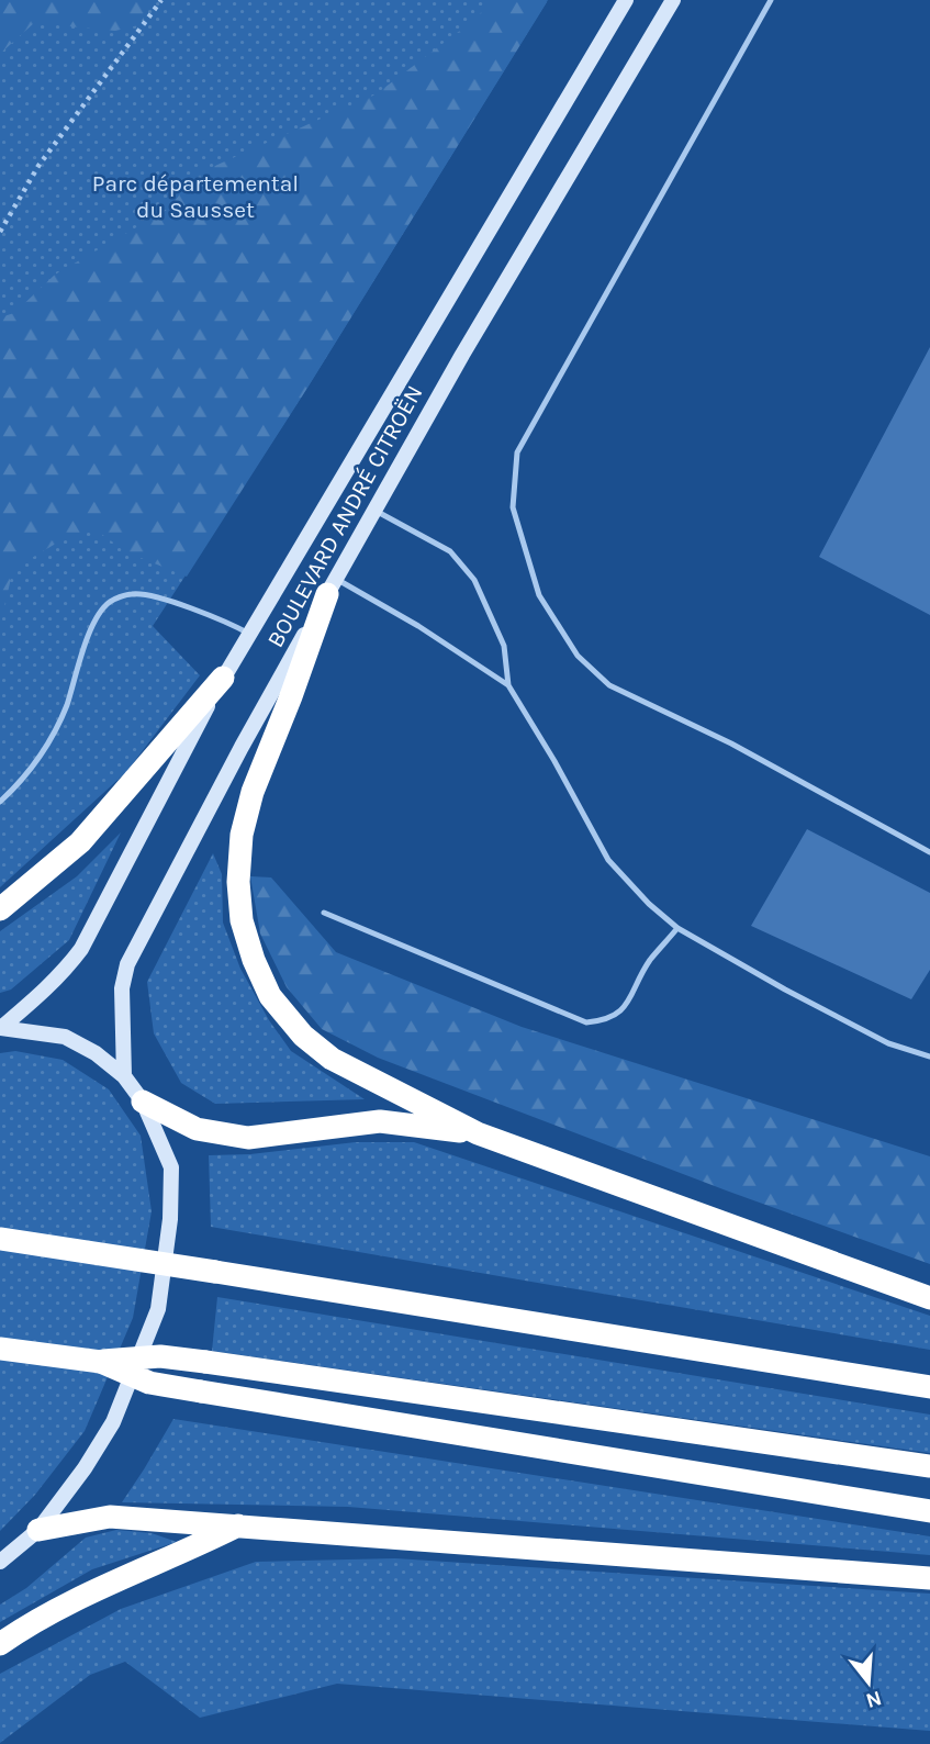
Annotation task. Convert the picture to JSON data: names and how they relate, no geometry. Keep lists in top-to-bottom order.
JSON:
{
  "streets": {
    "main road": ["BOULEVARD ANDRÉ CITROËN"]
  },
  "parks": ["Parc départemental du Sausset"],
  "north": "bottom"
}
